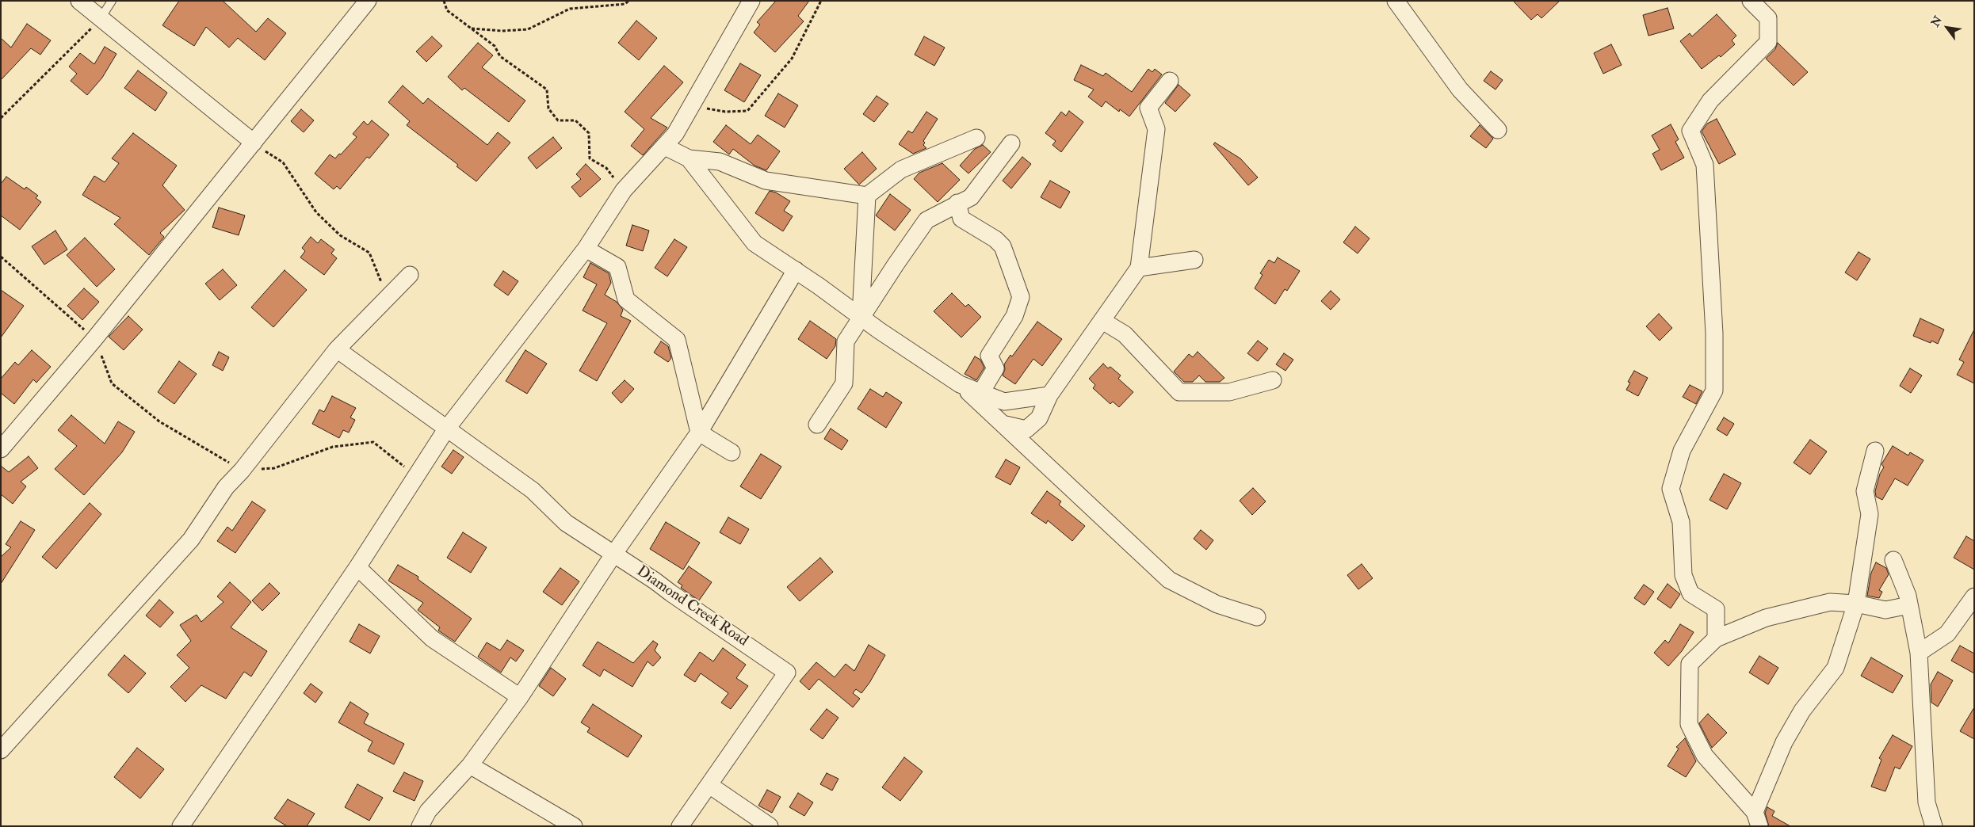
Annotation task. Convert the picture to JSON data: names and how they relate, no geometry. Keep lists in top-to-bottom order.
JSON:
{
  "streets": {
    "street": ["Diamond Creek Road"]
  },
  "north": "top left"
}
